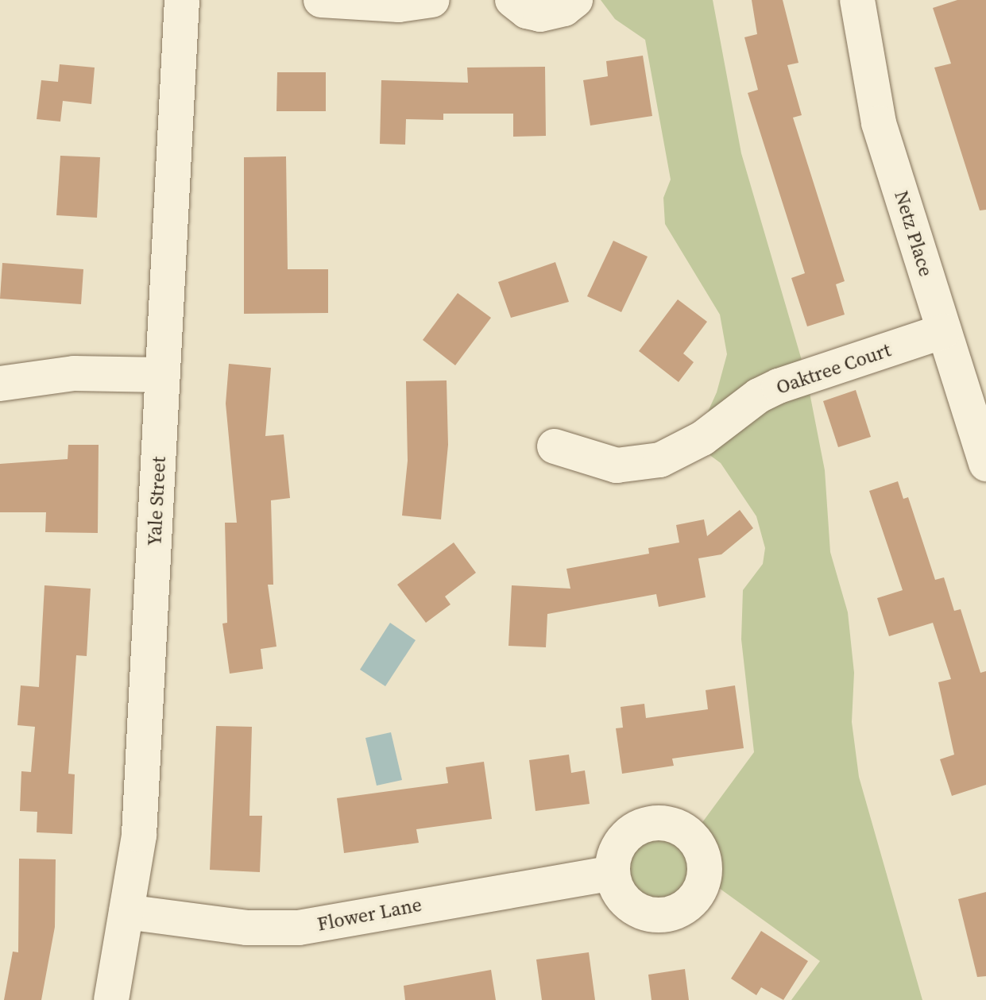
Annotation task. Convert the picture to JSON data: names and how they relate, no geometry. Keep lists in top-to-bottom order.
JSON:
{
  "streets": {
    "street": [
      "Netz Place",
      "Oaktree Court",
      "Yale Street",
      "Flower Lane"
    ]
  },
  "crossings": [
    ["Netz Place", "Oaktree Court"],
    ["Yale Street", "Flower Lane"]
  ]
}
